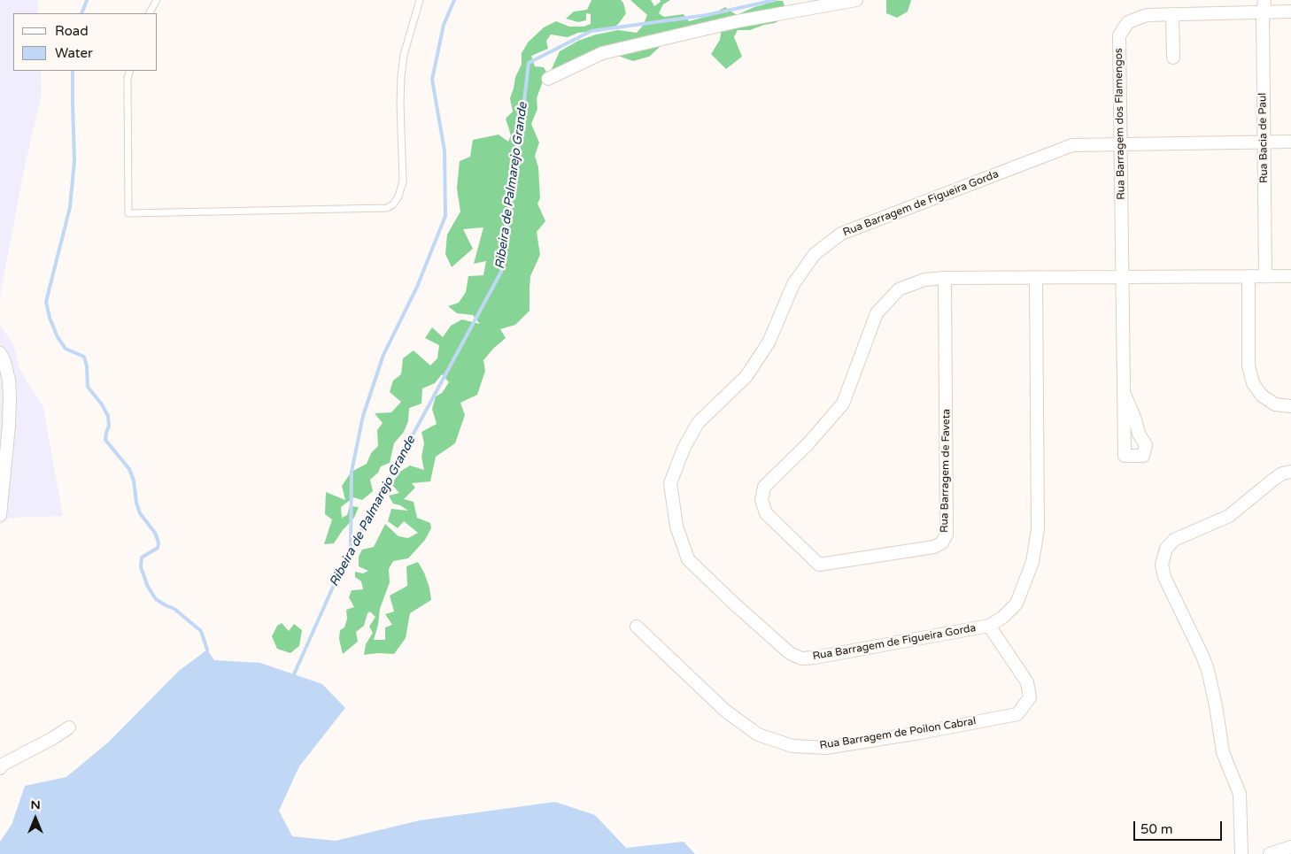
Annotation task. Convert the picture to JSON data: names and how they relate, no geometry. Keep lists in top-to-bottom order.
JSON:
{
  "streets": {
    "street": [
      "Rua Barragem dos Flamengos",
      "Rua Bacia de Paul",
      "Rua Barragem de Figueira Gorda",
      "Rua Barragem de Faveta",
      "Rua Barragem de Poilon Cabral"
    ]
  },
  "crossings": [
    ["Rua Barragem dos Flamengos", "Rua Bacia de Paul"],
    ["Rua Barragem dos Flamengos", "Rua Barragem de Figueira Gorda"],
    ["Rua Barragem dos Flamengos", "Rua Barragem de Faveta"],
    ["Rua Bacia de Paul", "Rua Barragem de Figueira Gorda"],
    ["Rua Bacia de Paul", "Rua Barragem de Faveta"],
    ["Rua Barragem de Figueira Gorda", "Rua Barragem de Faveta"],
    ["Rua Barragem de Figueira Gorda", "Rua Barragem de Poilon Cabral"]
  ],
  "water": ["Ribeira de Palmarejo Grande"],
  "legend": ["Road", "Water"],
  "scale_bar": "50 m",
  "north": "top"
}
